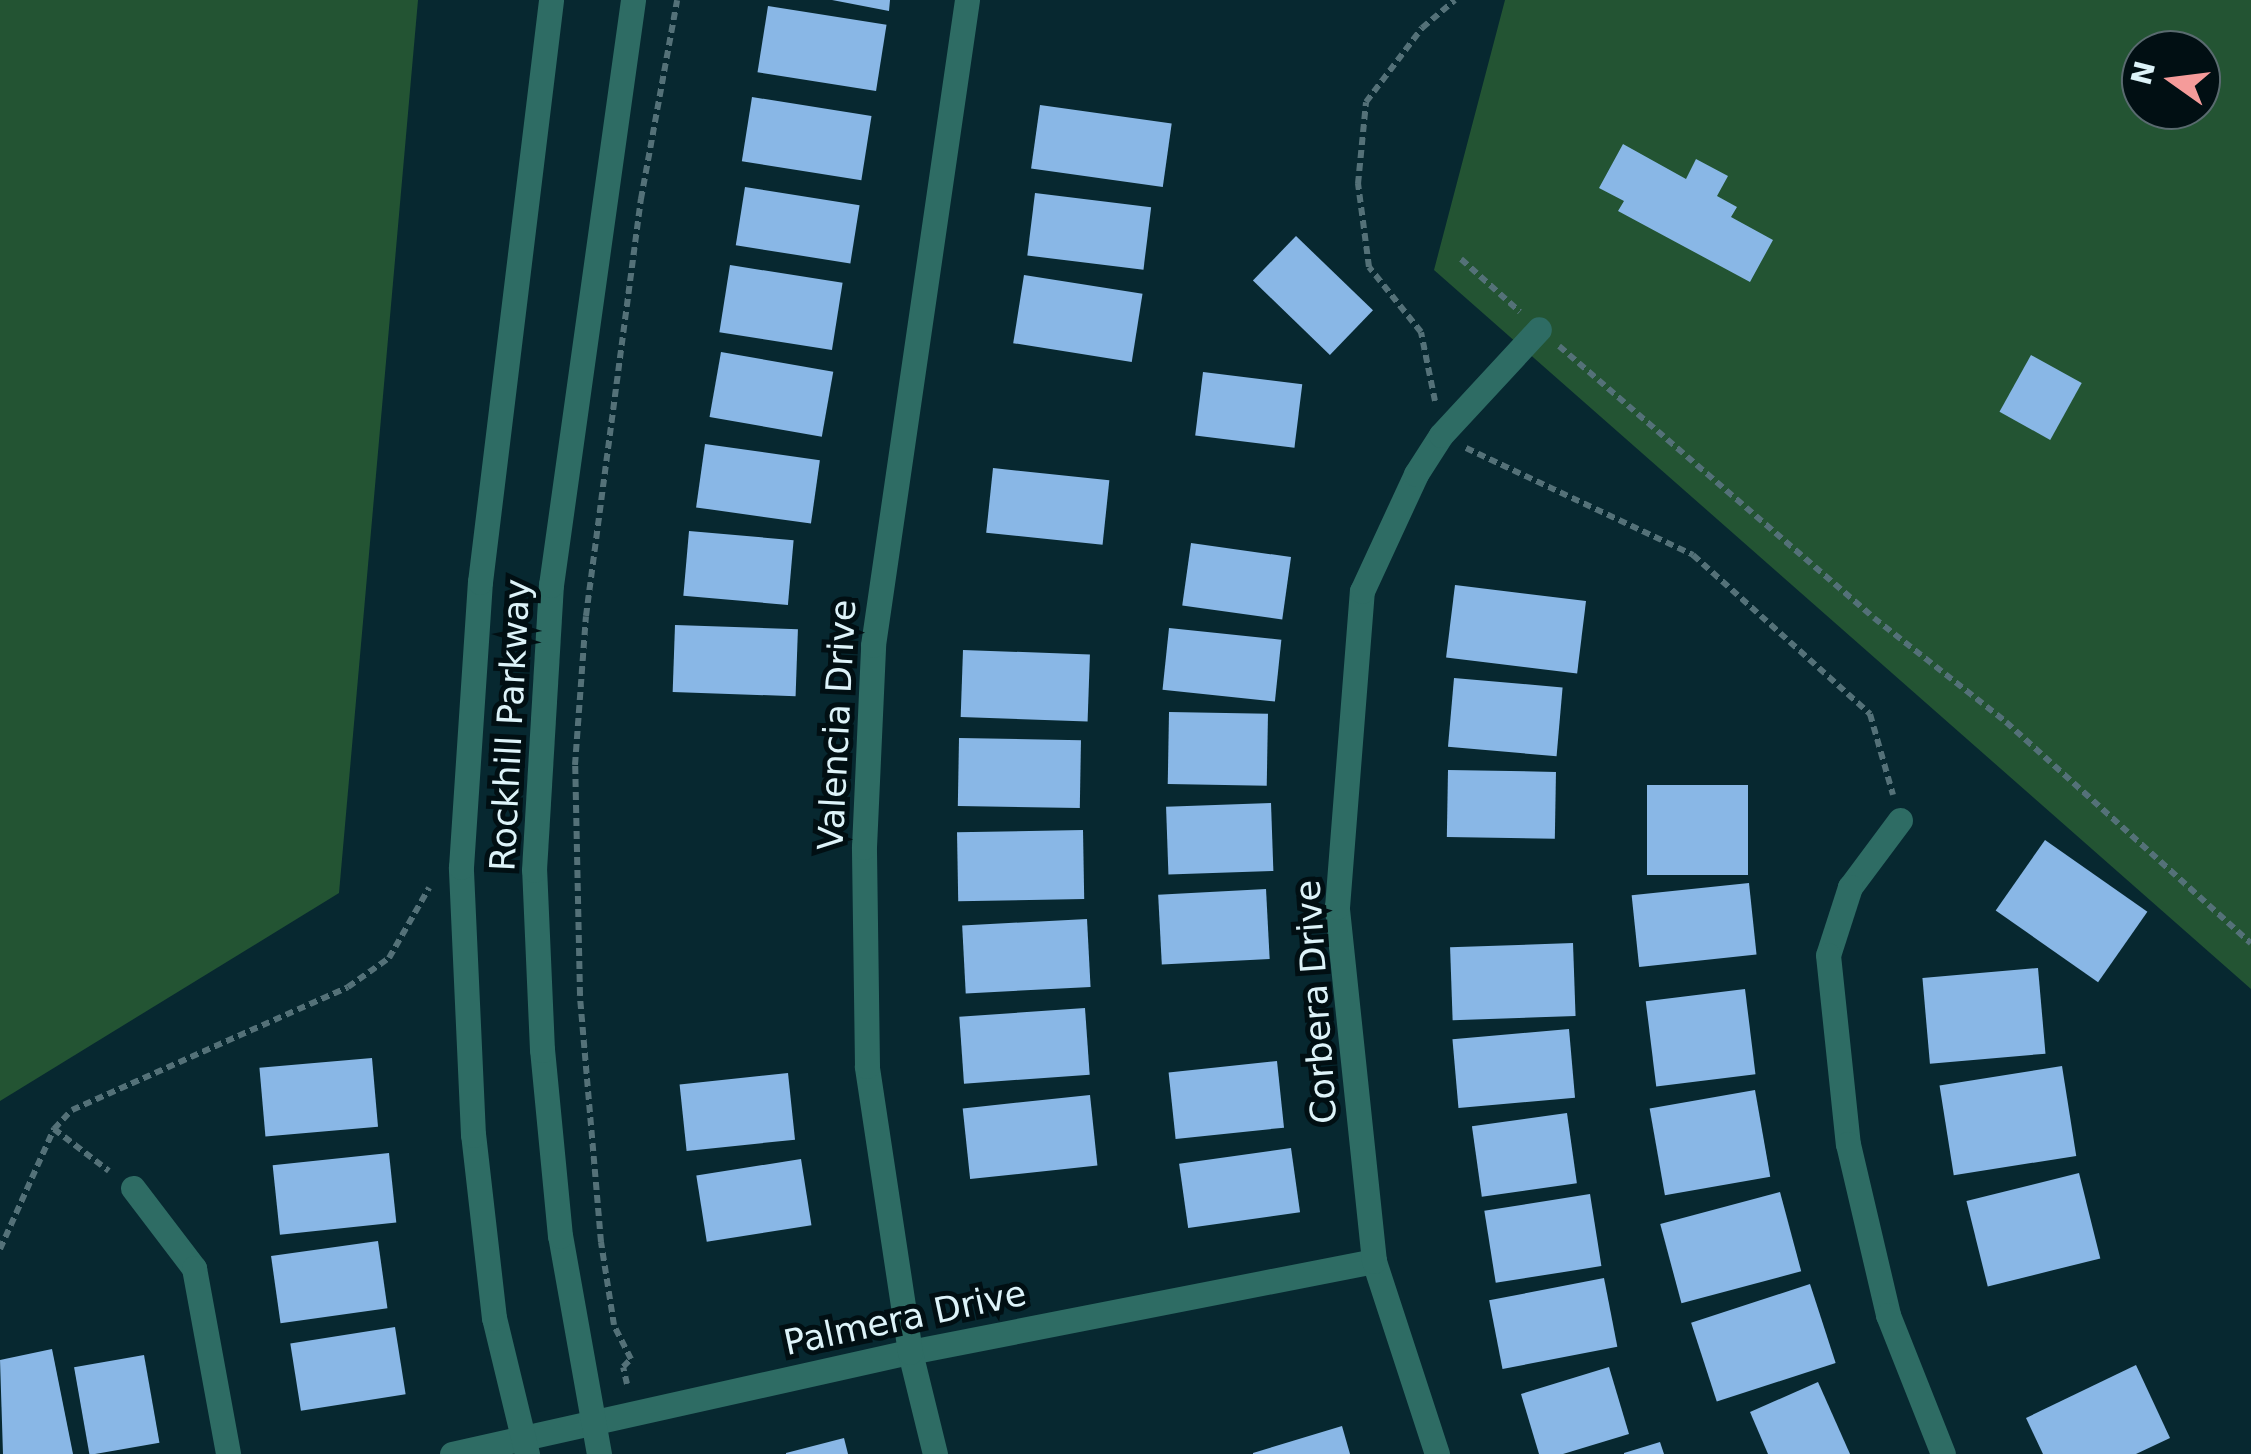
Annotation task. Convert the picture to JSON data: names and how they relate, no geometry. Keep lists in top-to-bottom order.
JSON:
{
  "streets": {
    "street": [
      "Rockhill Parkway",
      "Valencia Drive",
      "Corbera Drive",
      "Palmera Drive"
    ]
  },
  "crossings": [
    ["Rockhill Parkway", "Palmera Drive"],
    ["Valencia Drive", "Palmera Drive"],
    ["Corbera Drive", "Palmera Drive"]
  ],
  "north": "left"
}
